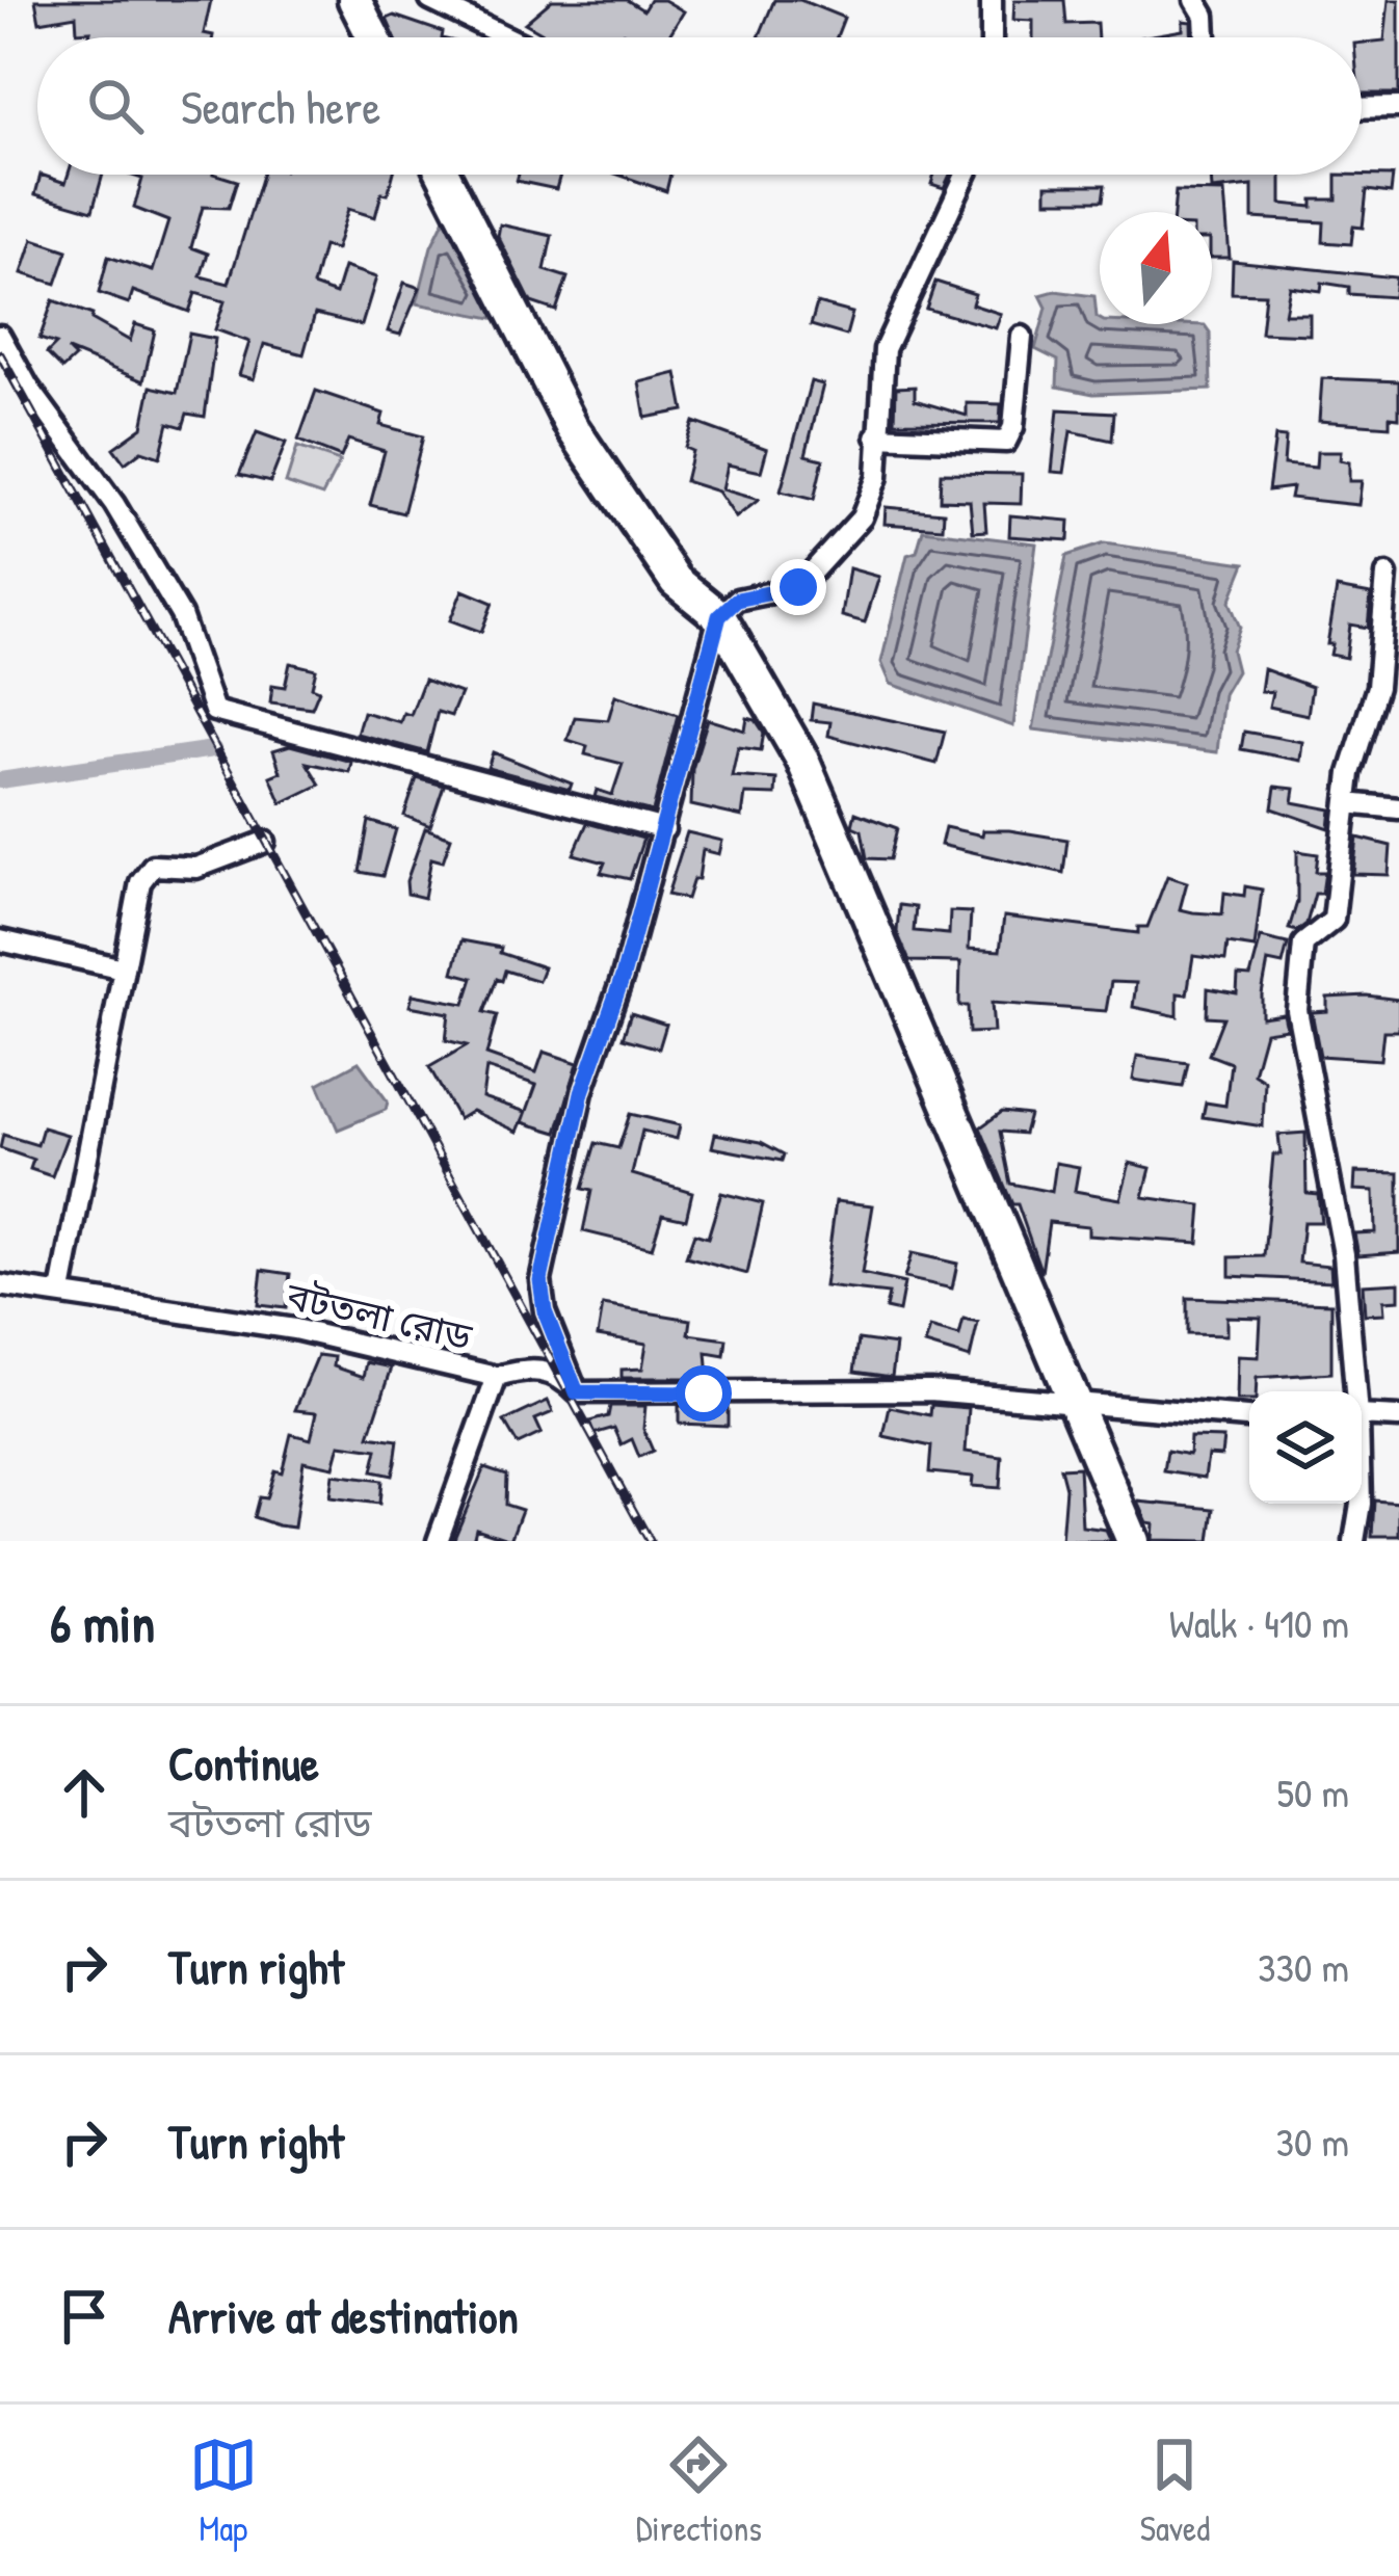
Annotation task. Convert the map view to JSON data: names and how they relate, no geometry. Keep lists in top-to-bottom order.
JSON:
{
  "streets": {
    "street": ["বটতলা রোড"]
  },
  "north": "top",
  "page": {
    "search": "Search here",
    "heading": ["6 min", "Walk · 410 m"],
    "list": [
      ["Continue", "বটতলা রোড", "50 m"],
      ["Turn right", "330 m"],
      ["Turn right", "30 m"],
      "Arrive at destination"
    ],
    "nav": ["Map", "Directions", "Saved"]
  }
}
